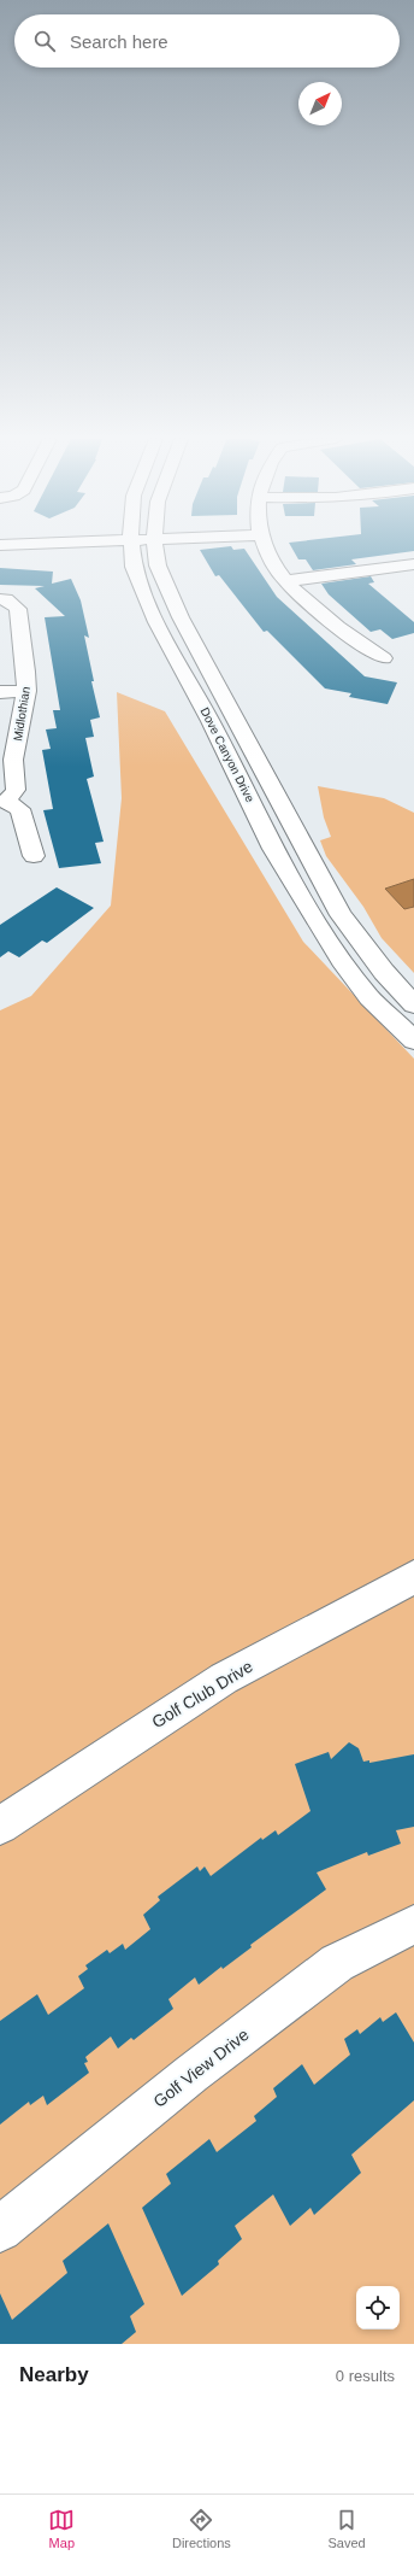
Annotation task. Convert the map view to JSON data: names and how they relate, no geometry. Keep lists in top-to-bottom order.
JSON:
{
  "streets": {
    "street": [
      "Midlothian",
      "Dove Canyon Drive",
      "Golf Club Drive",
      "Golf View Drive"
    ]
  },
  "north": "top right",
  "page": {
    "search": "Search here",
    "heading": ["Nearby", "0 results"],
    "nav": ["Map", "Directions", "Saved"]
  }
}
